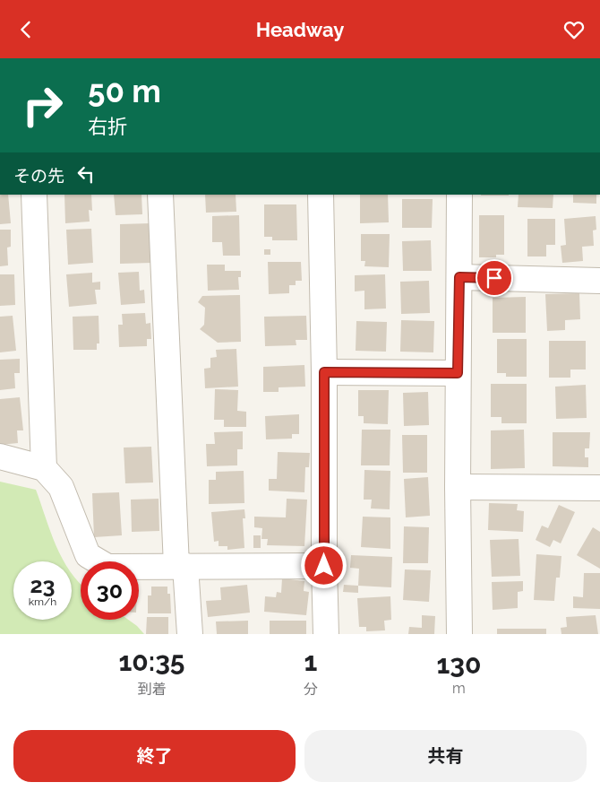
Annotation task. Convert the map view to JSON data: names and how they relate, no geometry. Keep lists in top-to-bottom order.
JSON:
{
  "page": {
    "header": "Headway",
    "turn": ["50 m", "右折"],
    "then": "その先",
    "speed": "23 km/h",
    "limit": "30",
    "eta": [
      "10:35",
      "到着",
      "1",
      "分",
      "130",
      "m"
    ],
    "buttons": ["終了", "共有"]
  }
}
